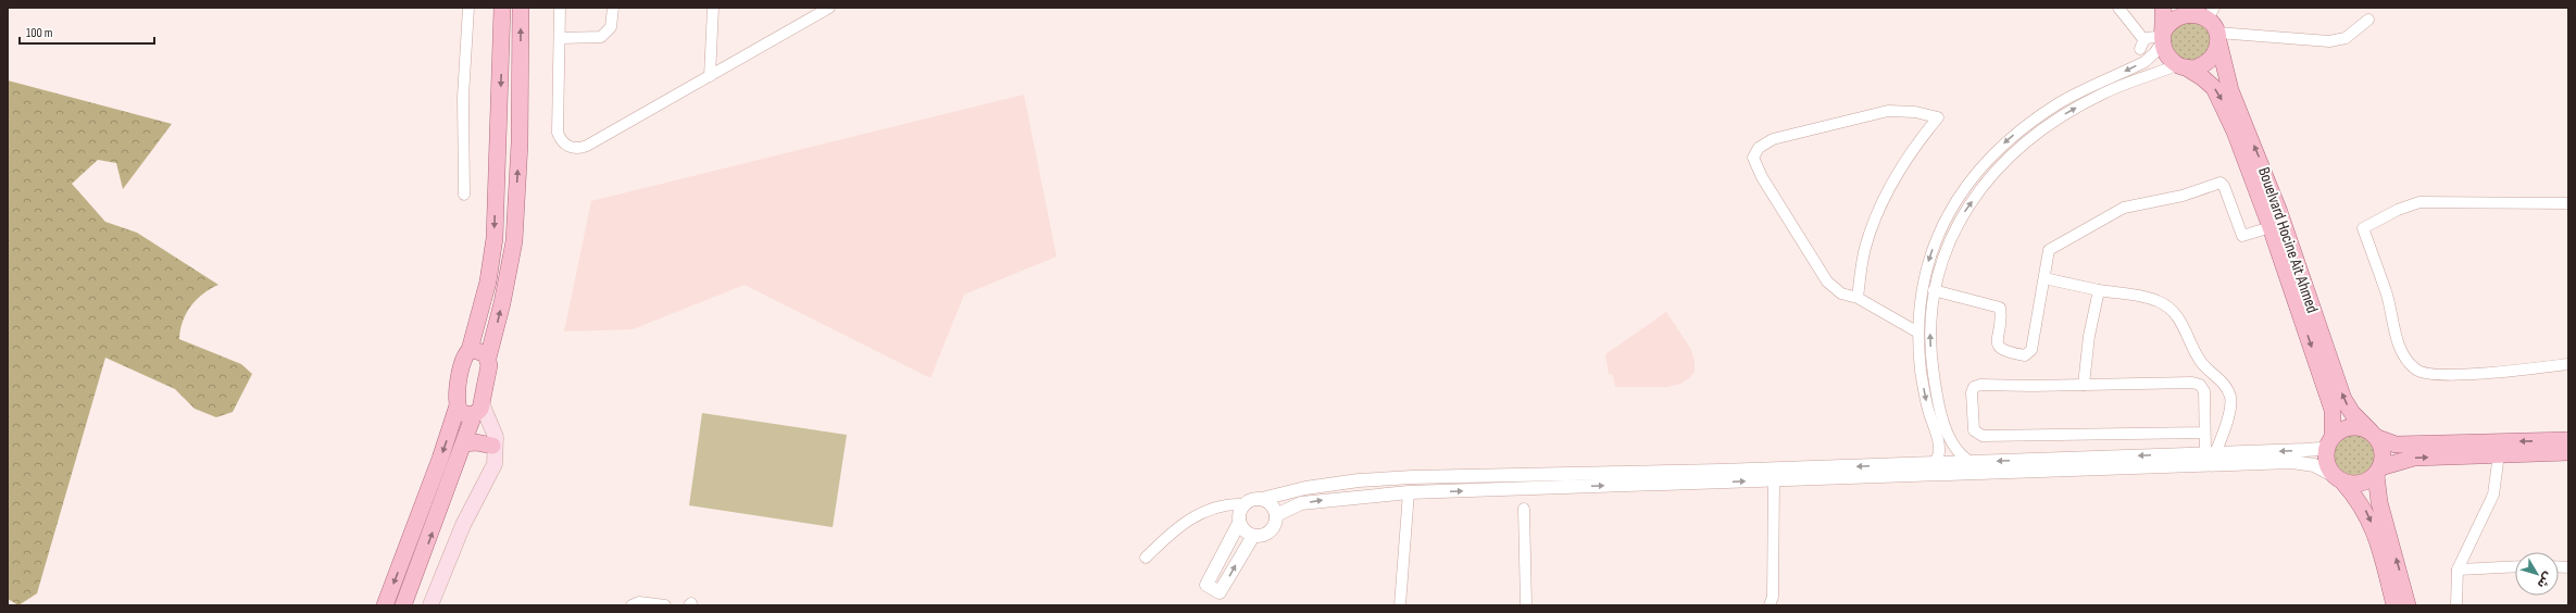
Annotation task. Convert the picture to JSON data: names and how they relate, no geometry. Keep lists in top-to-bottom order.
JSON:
{
  "streets": {
    "main road": ["Bouelvard Hocine Ait Ahmed"]
  },
  "scale_bar": "100 m",
  "north": "bottom right"
}
